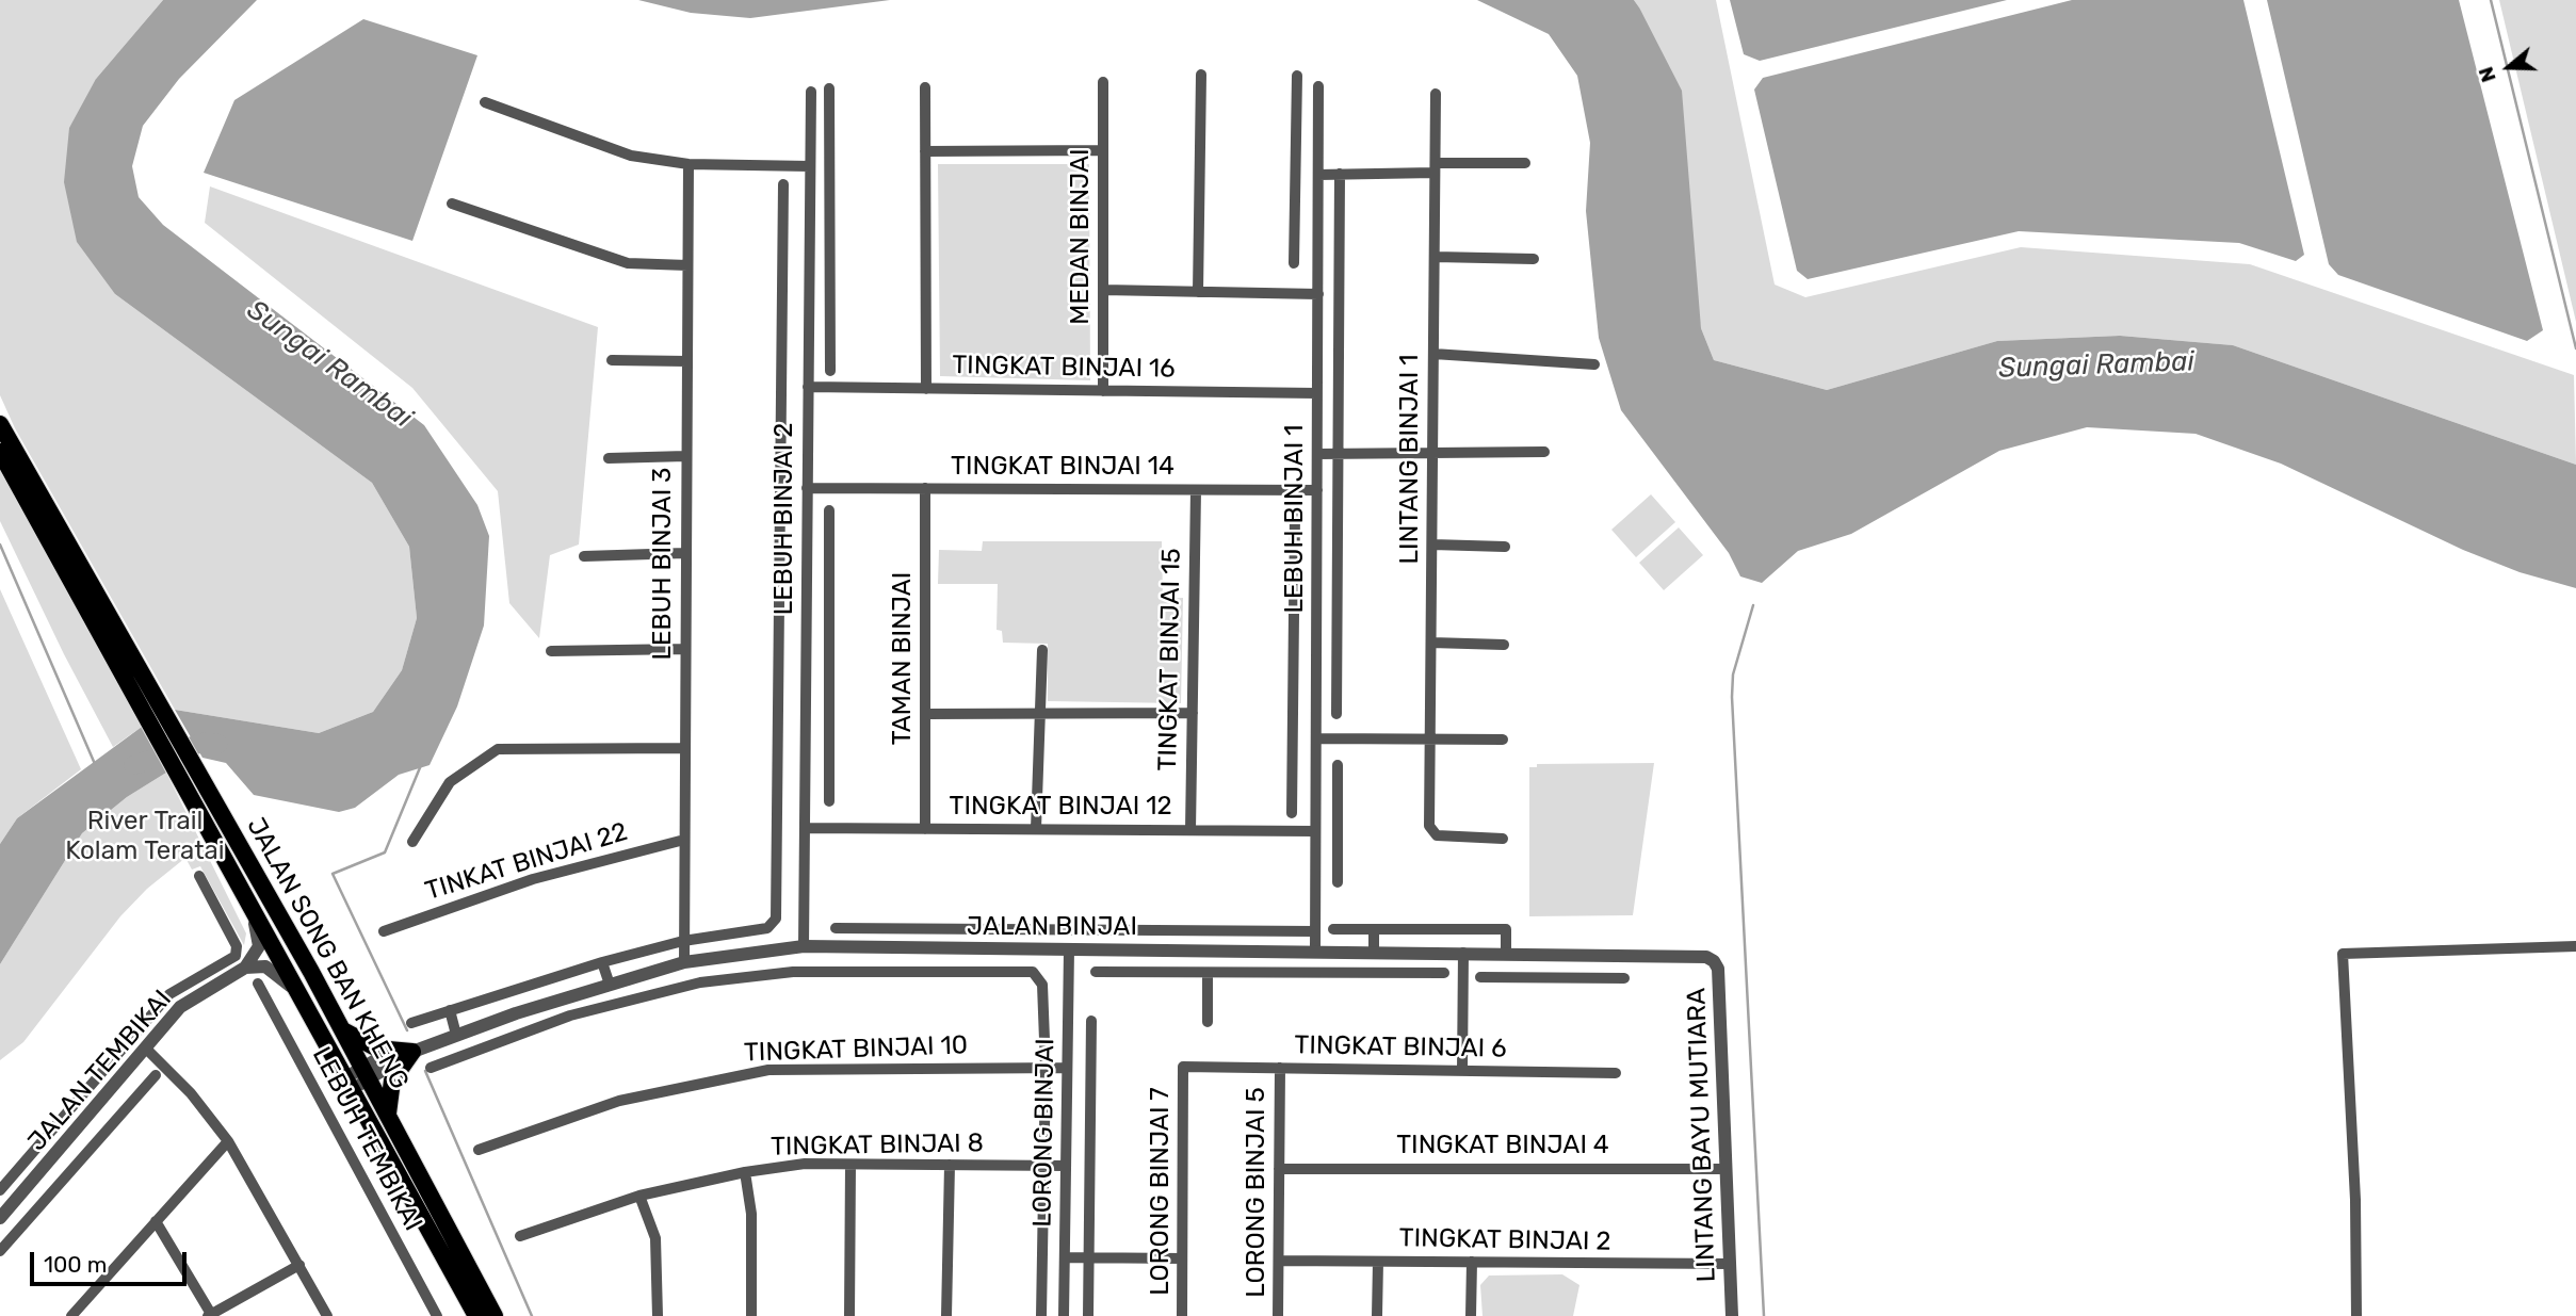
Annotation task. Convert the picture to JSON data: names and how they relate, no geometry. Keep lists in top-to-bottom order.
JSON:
{
  "streets": {
    "main road": ["JALAN SONG BAN KHENG"],
    "street": [
      "MEDAN BINJAI",
      "TINGKAT BINJAI 16",
      "LINTANG BINJAI 1",
      "TINGKAT BINJAI 14",
      "LEBUH BINJAI 2",
      "LEBUH BINJAI 1",
      "LEBUH BINJAI 3",
      "TAMAN BINJAI",
      "TINGKAT BINJAI 15",
      "TINGKAT BINJAI 12",
      "TINKAT BINJAI 22",
      "JALAN BINJAI",
      "TINGKAT BINJAI 6",
      "TINGKAT BINJAI 10",
      "JALAN TEMBIKAI",
      "LORONG BINJAI",
      "LINTANG BAYU MUTIARA",
      "LEBUH TEMBIKAI",
      "TINGKAT BINJAI 8",
      "TINGKAT BINJAI 4",
      "LORONG BINJAI 7",
      "LORONG BINJAI 5",
      "TINGKAT BINJAI 2"
    ]
  },
  "crossings": [
    ["MEDAN BINJAI", "TINGKAT BINJAI 16"],
    ["TINGKAT BINJAI 16", "LEBUH BINJAI 2"],
    ["TINGKAT BINJAI 16", "LEBUH BINJAI 1"],
    ["TINGKAT BINJAI 14", "LEBUH BINJAI 2"],
    ["TINGKAT BINJAI 14", "LEBUH BINJAI 1"],
    ["TINGKAT BINJAI 14", "TAMAN BINJAI"],
    ["TINGKAT BINJAI 14", "TINGKAT BINJAI 15"],
    ["LEBUH BINJAI 2", "LEBUH BINJAI 3"],
    ["LEBUH BINJAI 2", "TINGKAT BINJAI 12"],
    ["LEBUH BINJAI 2", "JALAN BINJAI"],
    ["LEBUH BINJAI 1", "TINGKAT BINJAI 12"],
    ["LEBUH BINJAI 1", "JALAN BINJAI"],
    ["LEBUH BINJAI 3", "TINKAT BINJAI 22"],
    ["LEBUH BINJAI 3", "JALAN BINJAI"],
    ["TAMAN BINJAI", "TINGKAT BINJAI 12"],
    ["TINGKAT BINJAI 15", "TINGKAT BINJAI 12"],
    ["JALAN BINJAI", "JALAN SONG BAN KHENG"],
    ["JALAN BINJAI", "LORONG BINJAI"],
    ["JALAN BINJAI", "LINTANG BAYU MUTIARA"],
    ["TINGKAT BINJAI 6", "LORONG BINJAI 7"],
    ["TINGKAT BINJAI 6", "LORONG BINJAI 5"],
    ["TINGKAT BINJAI 10", "LORONG BINJAI"],
    ["LORONG BINJAI", "TINGKAT BINJAI 8"],
    ["LINTANG BAYU MUTIARA", "TINGKAT BINJAI 4"],
    ["LINTANG BAYU MUTIARA", "TINGKAT BINJAI 2"],
    ["TINGKAT BINJAI 4", "LORONG BINJAI 5"],
    ["LORONG BINJAI 5", "TINGKAT BINJAI 2"]
  ],
  "water": ["Sungai Rambai"],
  "parks": ["River Trail Kolam Teratai"],
  "scale_bar": "100 m",
  "north": "left"
}
